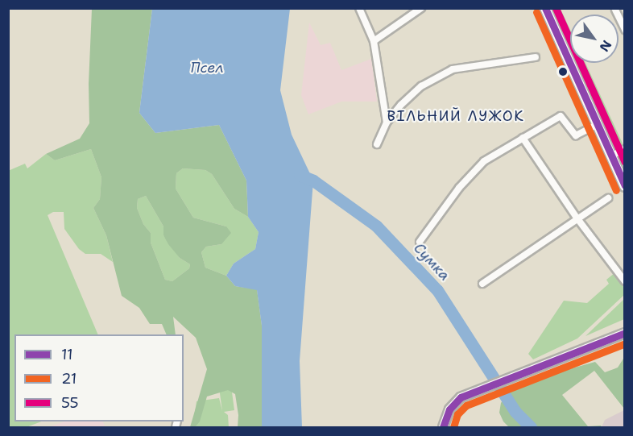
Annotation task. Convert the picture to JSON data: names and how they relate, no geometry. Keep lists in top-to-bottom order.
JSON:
{
  "districts": ["ВІЛЬНИЙ ЛУЖОК"],
  "water": ["Псел", "Сумка"],
  "lines": ["transit line 11", "transit line 55", "transit line 21"],
  "legend": ["11", "21", "55"],
  "north": "bottom right"
}
